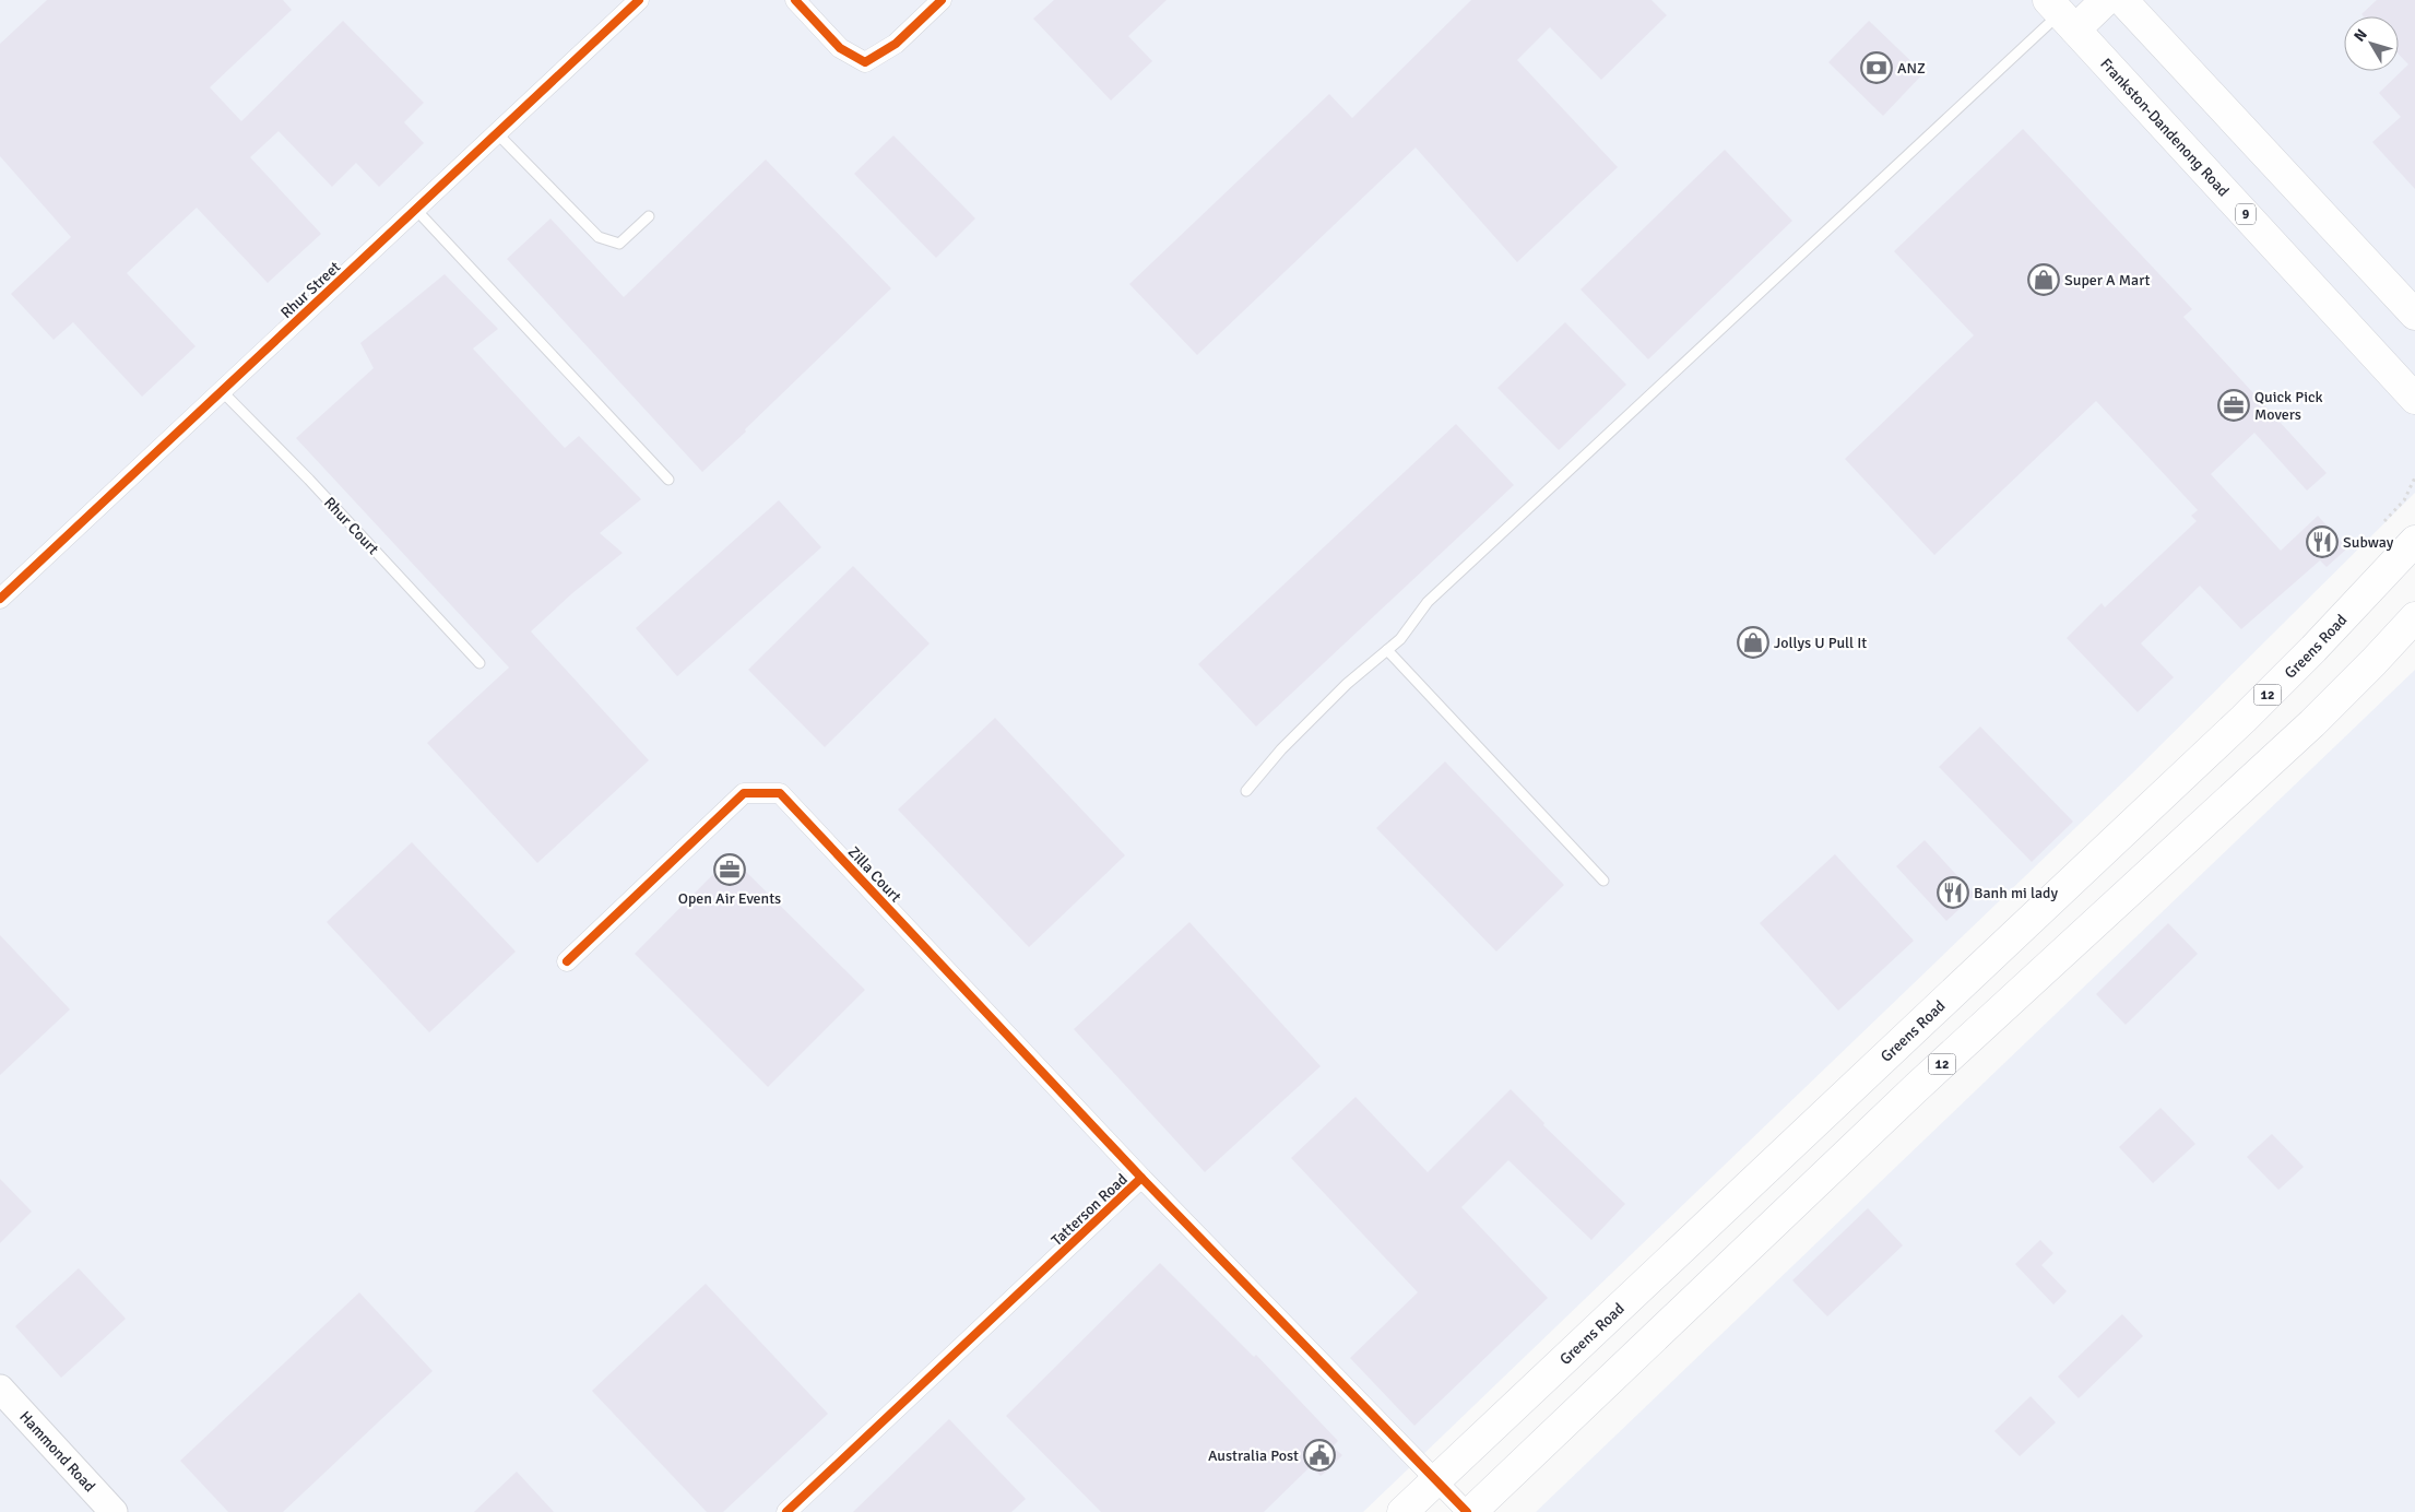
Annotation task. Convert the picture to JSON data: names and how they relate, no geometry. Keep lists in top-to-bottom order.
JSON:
{
  "streets": {
    "main road": [
      "Frankston-Dandenong Road",
      "9",
      "Greens Road",
      "12",
      "Hammond Road"
    ],
    "street": ["Rhur Street", "Zilla Court", "Tatterson Road"],
    "lane": ["Rhur Court"]
  },
  "crossings": [
    ["Rhur Street", "Rhur Court"],
    ["Greens Road", "Tatterson Road"],
    ["12", "Tatterson Road"],
    ["Zilla Court", "Tatterson Road"]
  ],
  "places": {
    "bank": ["ANZ"],
    "shop": ["Super A Mart", "Jollys U Pull It"],
    "office": ["Quick Pick Movers", "Open Air Events"],
    "restaurant": ["Subway", "Banh mi lady"],
    "public building": ["Australia Post"]
  },
  "north": "top left"
}
